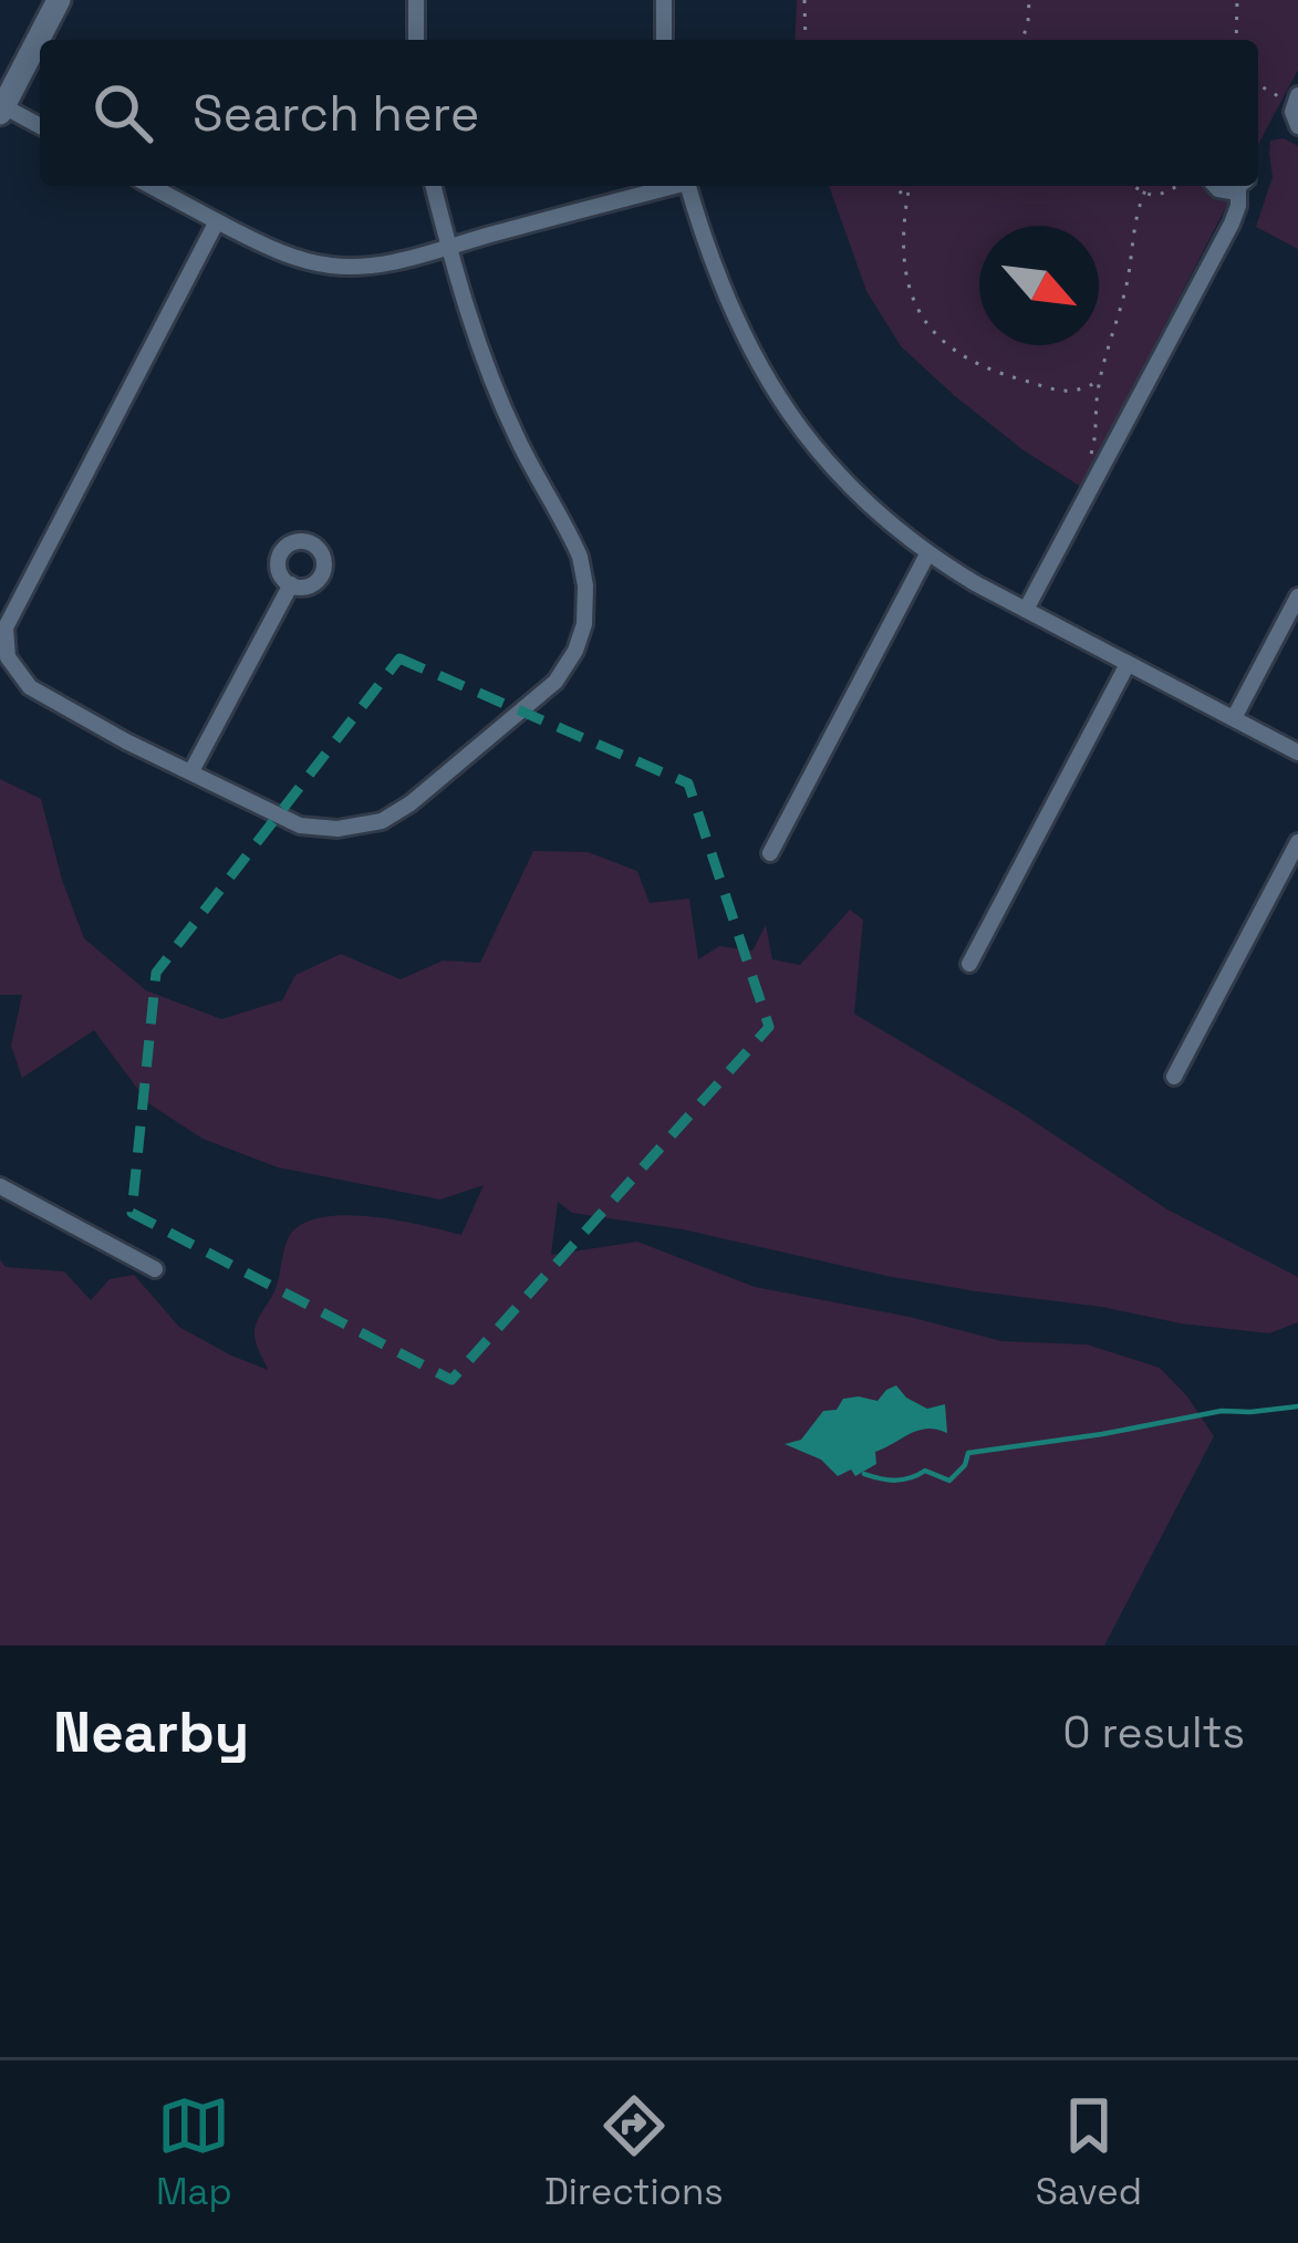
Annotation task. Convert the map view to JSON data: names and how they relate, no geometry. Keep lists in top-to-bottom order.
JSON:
{
  "north": "bottom right",
  "page": {
    "search": "Search here",
    "heading": ["Nearby", "0 results"],
    "nav": ["Map", "Directions", "Saved"]
  }
}
